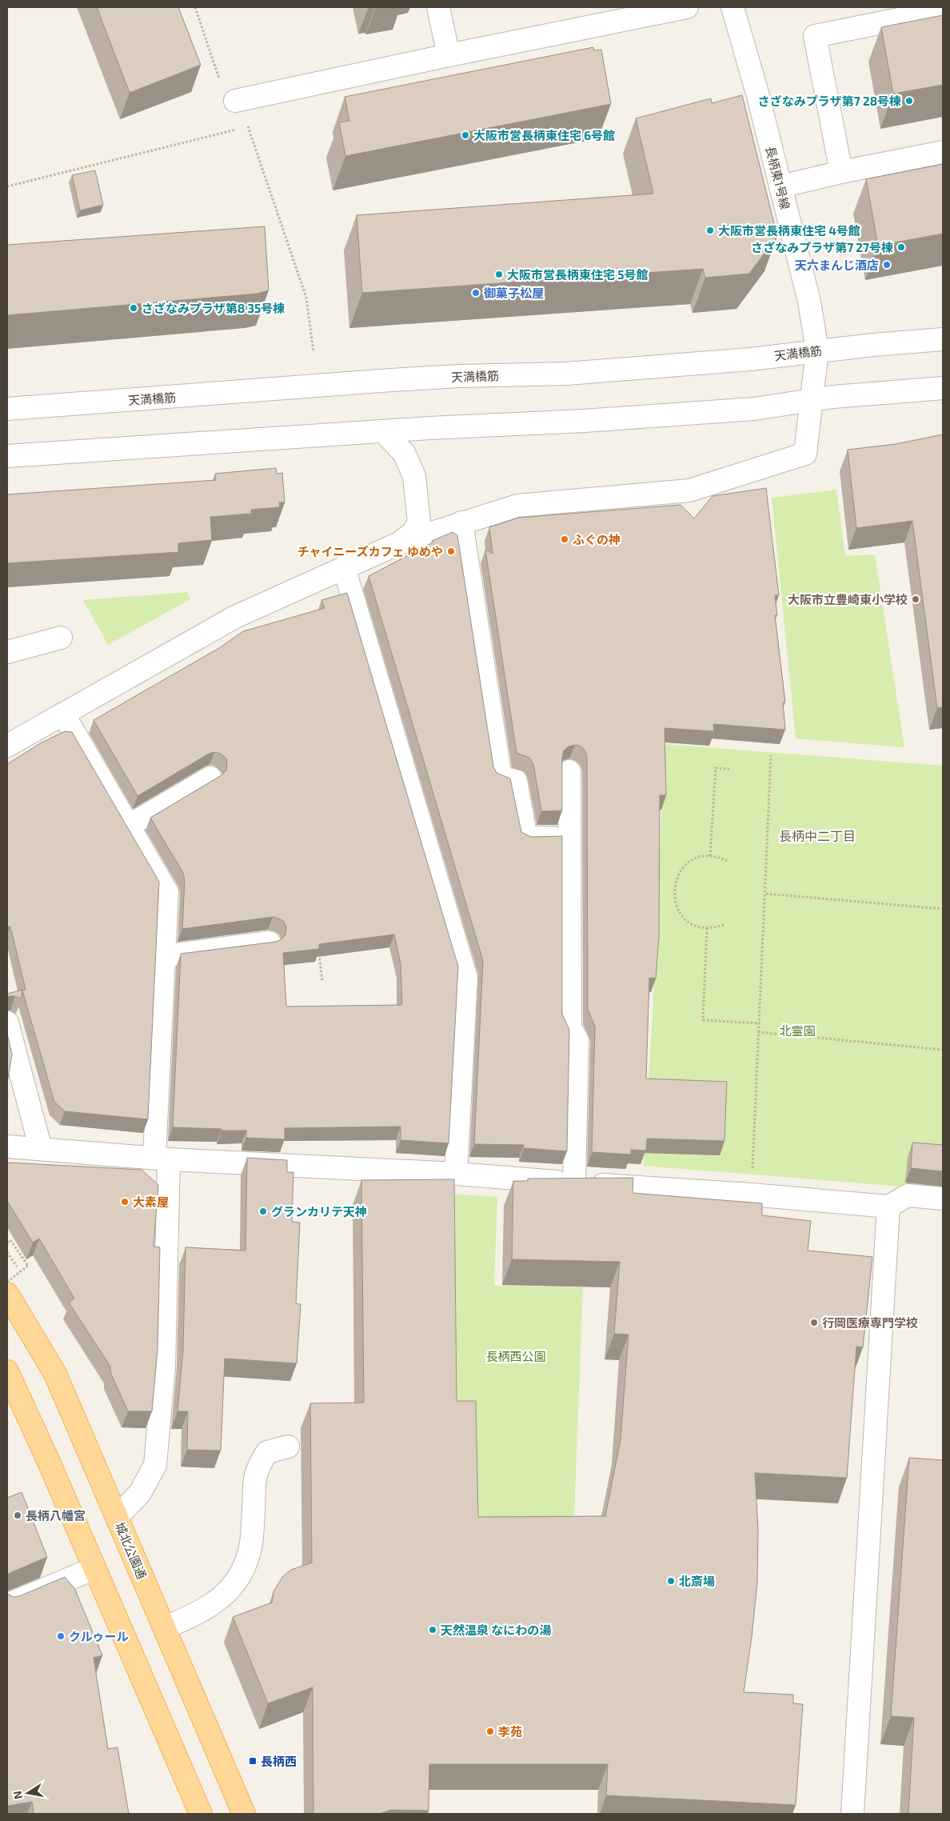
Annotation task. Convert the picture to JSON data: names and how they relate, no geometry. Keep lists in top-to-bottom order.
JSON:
{
  "streets": {
    "main road": ["城北公園通"],
    "street": ["長柄東1号線", "天満橋筋"]
  },
  "crossings": [
    ["長柄東1号線", "天満橋筋"]
  ],
  "districts": ["長柄中二丁目"],
  "parks": ["北霊園", "長柄西公園"],
  "places": {
    "other": [
      "さざなみプラザ第7 28号棟",
      "大阪市営長柄東住宅 6号館",
      "大阪市営長柄東住宅 4号館",
      "さざなみプラザ第7 27号棟",
      "天六まんじ酒店",
      "大阪市営長柄東住宅 5号館",
      "御菓子松屋",
      "さざなみプラザ第8 35号棟",
      "ふぐの神",
      "チャイニーズカフェ ゆめや",
      "大阪市立豊崎東小学校",
      "大素屋",
      "グランカリテ天神",
      "行岡医療専門学校",
      "長柄八幡宮",
      "北斎場",
      "天然温泉 なにわの湯",
      "クルゥール",
      "李苑"
    ],
    "transit": ["長柄西"]
  },
  "north": "left"
}
